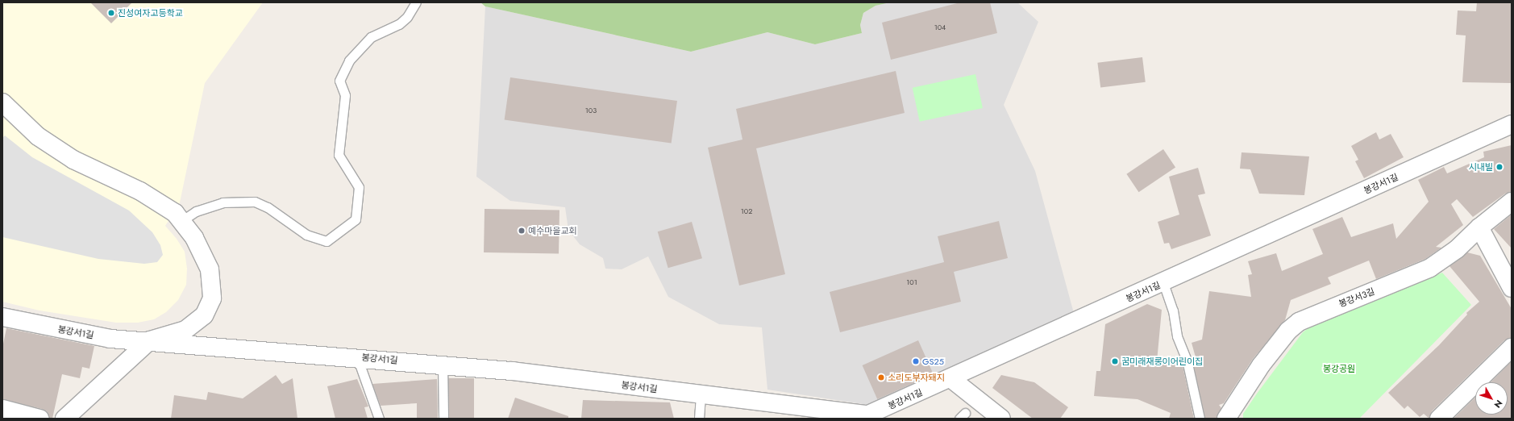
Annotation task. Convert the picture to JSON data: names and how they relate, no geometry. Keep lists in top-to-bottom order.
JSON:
{
  "streets": {
    "street": ["봉강서1길", "봉강서3길"]
  },
  "parks": ["봉강공원"],
  "places": [
    "진성여자고등학교",
    "시내빌",
    "예수마을교회",
    "GS25",
    "꿈미래재롱이어린이집",
    "소리도부자돼지"
  ],
  "house_numbers": [
    "104",
    "103",
    "102",
    "101"
  ],
  "north": "bottom right"
}
